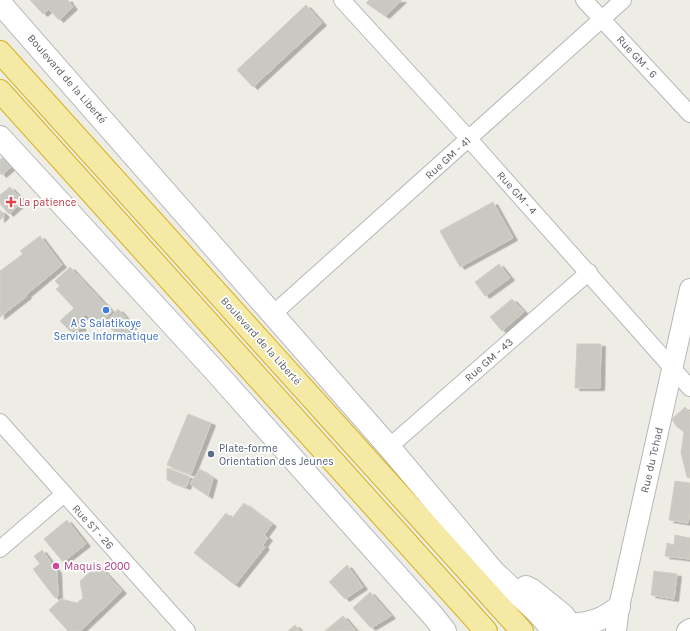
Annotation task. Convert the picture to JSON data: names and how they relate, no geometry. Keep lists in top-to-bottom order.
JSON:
{
  "streets": {
    "highway": ["Boulevard de la Liberté"],
    "street": [
      "Rue GM - 6",
      "Rue GM - 41",
      "Rue GM - 4",
      "Rue GM - 43",
      "Rue du Tchad",
      "Rue ST - 26"
    ]
  },
  "crossings": [
    ["Rue GM - 6", "Rue GM - 41"],
    ["Boulevard de la Liberté", "Rue GM - 41"],
    ["Boulevard de la Liberté", "Rue GM - 43"],
    ["Rue GM - 41", "Rue GM - 4"],
    ["Rue GM - 4", "Rue GM - 43"],
    ["Rue GM - 4", "Rue du Tchad"]
  ],
  "places": {
    "health": ["La patience"],
    "other": ["A S Salatikoye Service Informatique", "Plate-forme Orientation des Jeunes", "Maquis 2000"]
  }
}
